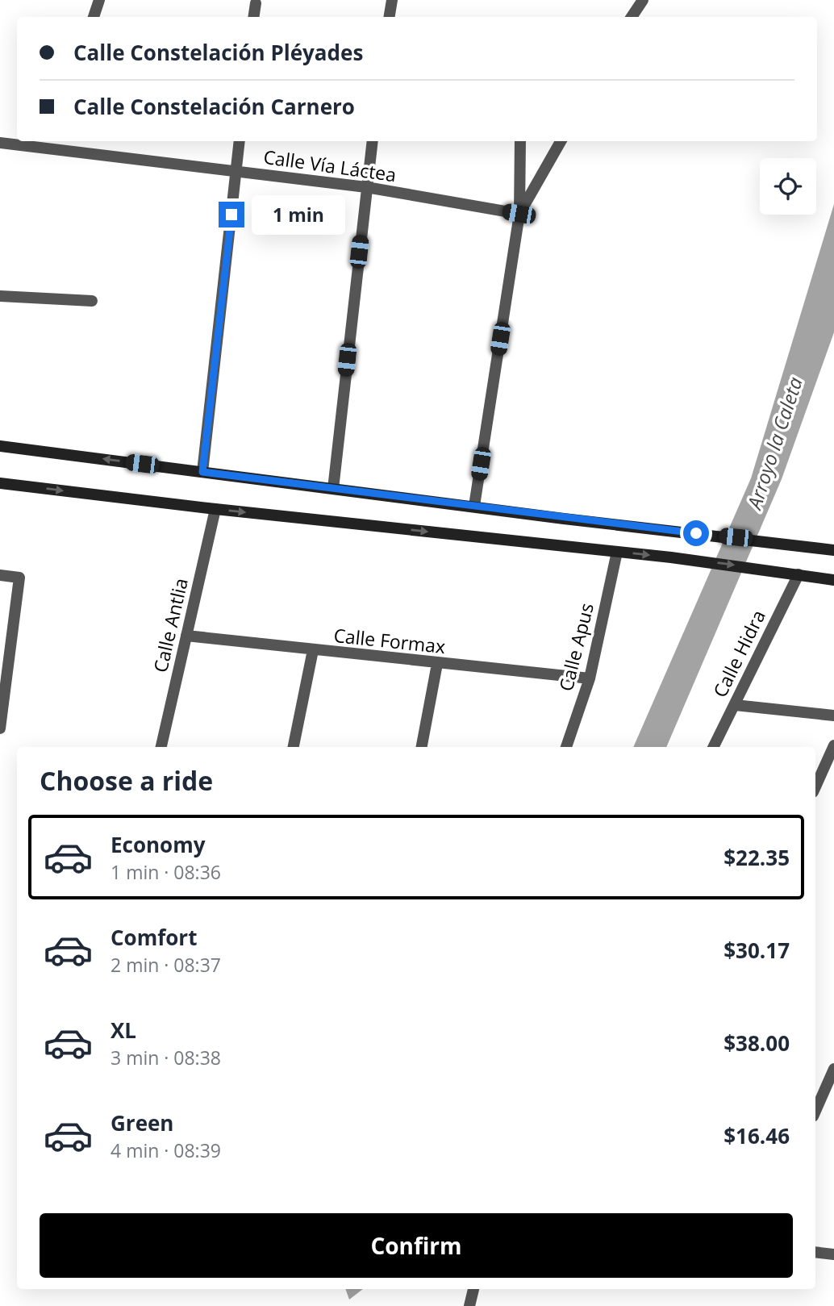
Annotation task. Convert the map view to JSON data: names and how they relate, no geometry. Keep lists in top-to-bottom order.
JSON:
{
  "streets": {
    "street": [
      "Calle Vía Láctea",
      "Calle Antlia",
      "Calle Formax",
      "Calle Apus",
      "Calle Hidra"
    ]
  },
  "crossings": [
    ["Calle Antlia", "Calle Formax"],
    ["Calle Formax", "Calle Apus"]
  ],
  "water": ["Arroyo la Caleta"],
  "page": {
    "banner": ["Calle Constelación Pléyades", "Calle Constelación Carnero"],
    "bubble": "1 min",
    "heading": "Choose a ride",
    "list": [
      {
        "name": "Economy",
        "note": "1 min · 08:36",
        "value": "$22.35"
      },
      {
        "name": "Comfort",
        "note": "2 min · 08:37",
        "value": "$30.17"
      },
      {
        "name": "XL",
        "note": "3 min · 08:38",
        "value": "$38.00"
      },
      {
        "name": "Green",
        "note": "4 min · 08:39",
        "value": "$16.46"
      }
    ],
    "buttons": "Confirm"
  }
}
